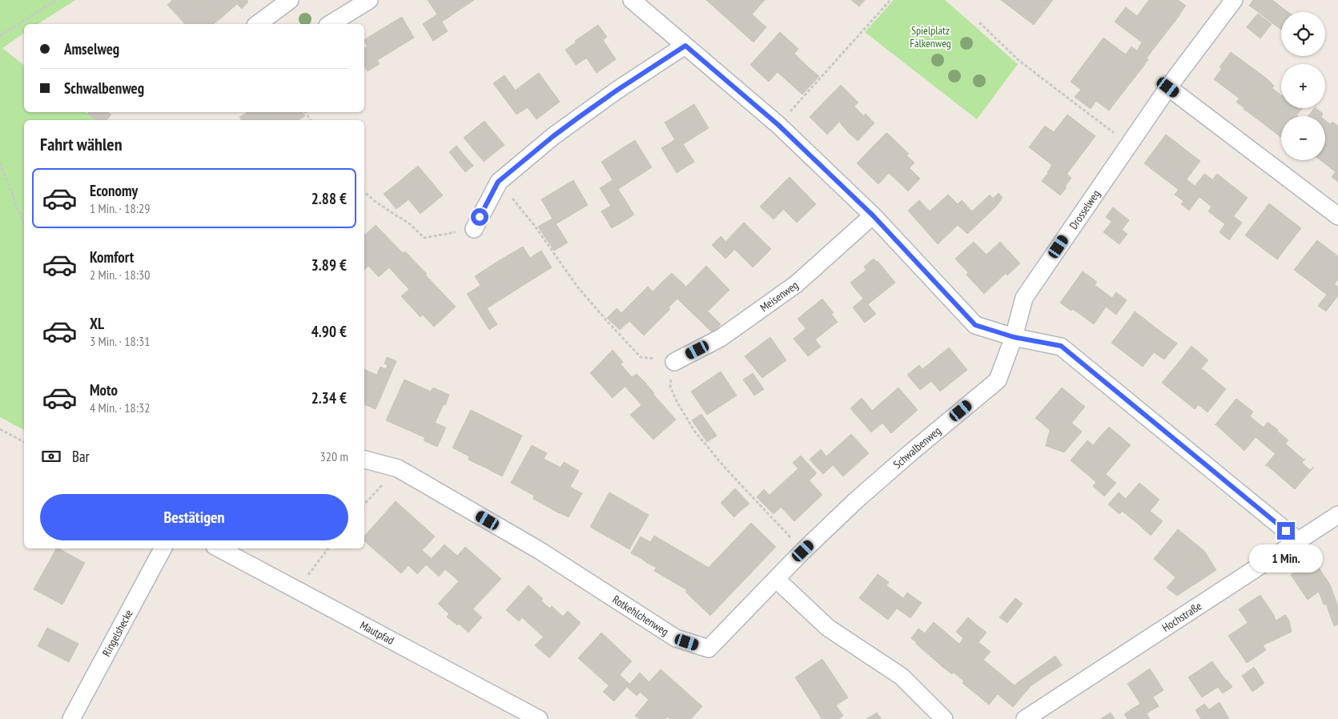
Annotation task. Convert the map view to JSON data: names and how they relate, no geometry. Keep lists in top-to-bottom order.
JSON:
{
  "streets": {
    "street": [
      "Drosselweg",
      "Meisenweg",
      "Schwalbenweg",
      "Rotkehlchenweg",
      "Hochstraße",
      "Ringelshecke",
      "Mautpfad"
    ]
  },
  "crossings": [
    ["Drosselweg", "Schwalbenweg"],
    ["Schwalbenweg", "Rotkehlchenweg"]
  ],
  "parks": ["Spielplatz Falkenweg"],
  "page": {
    "map_buttons": ["+", "−"],
    "banner": ["Amselweg", "Schwalbenweg"],
    "heading": "Fahrt wählen",
    "list": [
      {
        "name": "Economy",
        "note": "1 Min. · 18:29",
        "value": "2.88 €"
      },
      {
        "name": "Komfort",
        "note": "2 Min. · 18:30",
        "value": "3.89 €"
      },
      {
        "name": "XL",
        "note": "3 Min. · 18:31",
        "value": "4.90 €"
      },
      {
        "name": "Moto",
        "note": "4 Min. · 18:32",
        "value": "2.34 €"
      }
    ],
    "pay": ["Bar", "320 m"],
    "buttons": "Bestätigen",
    "bubble": "1 Min."
  }
}
